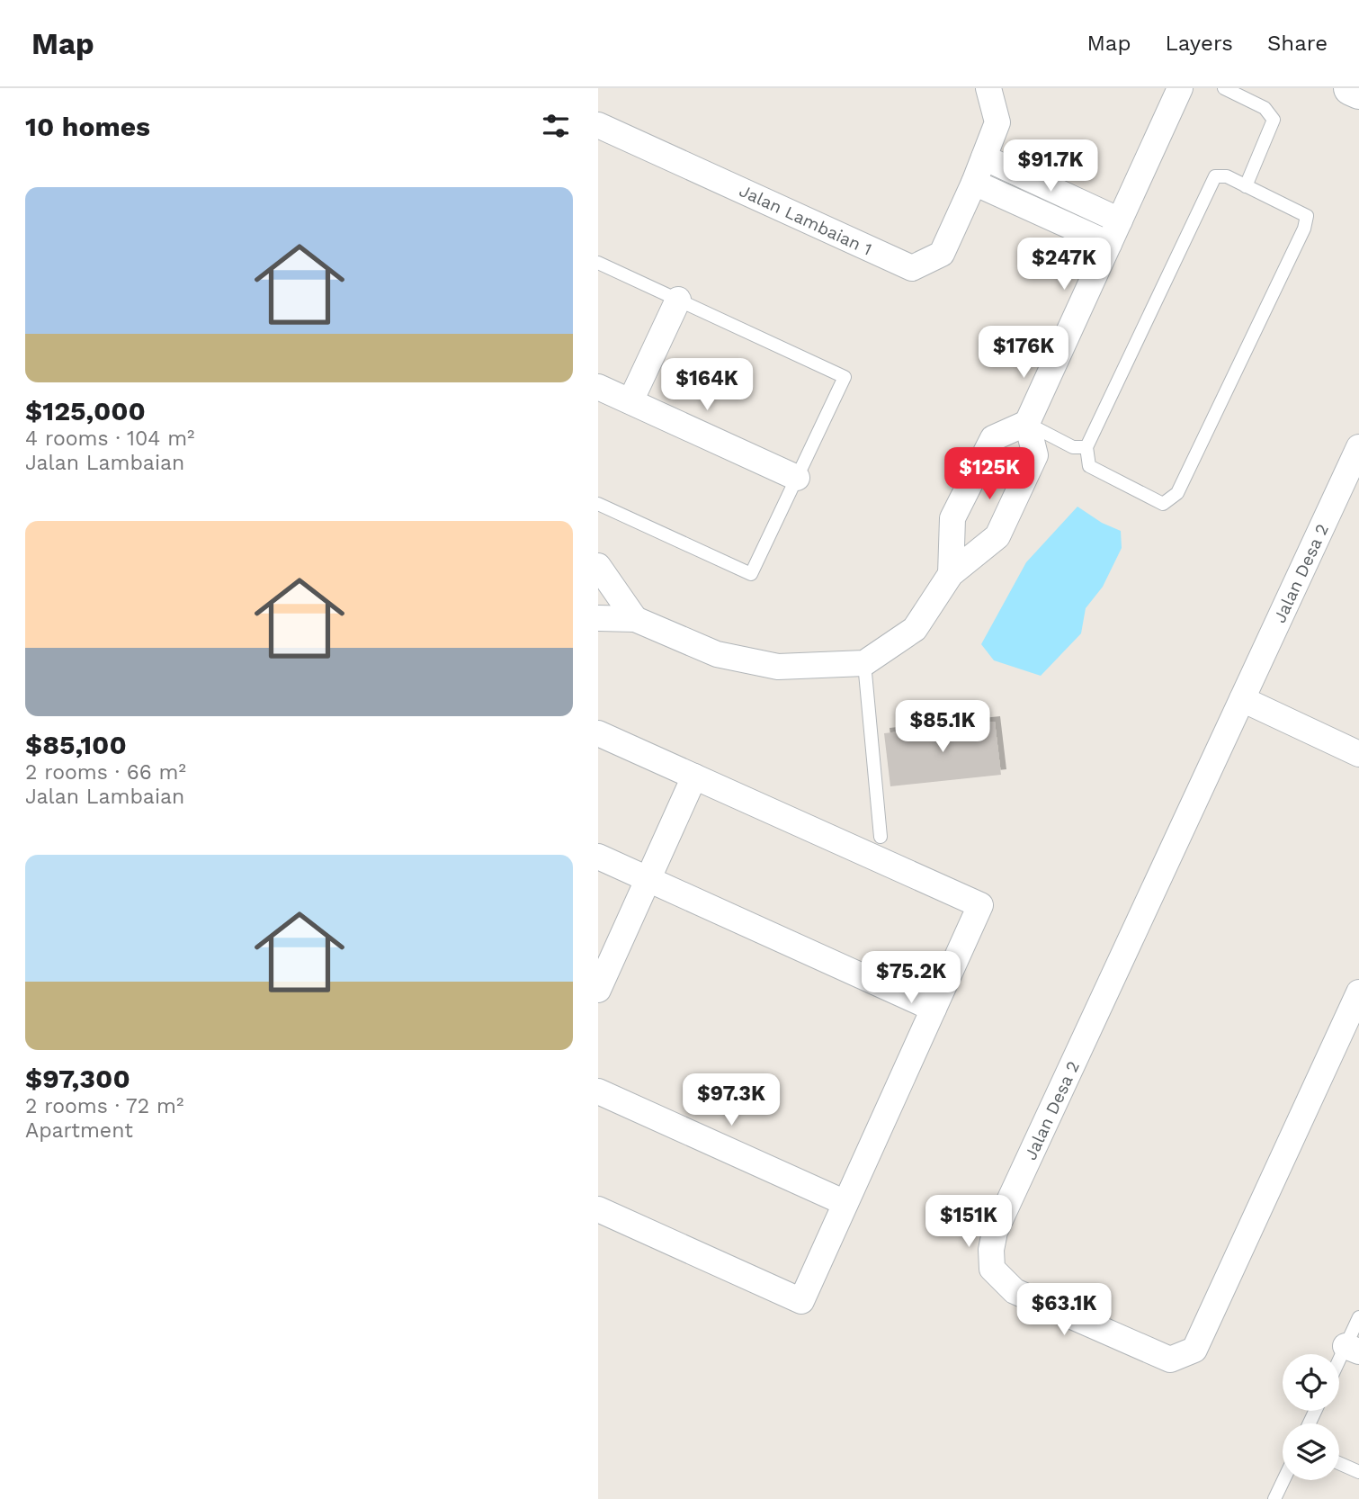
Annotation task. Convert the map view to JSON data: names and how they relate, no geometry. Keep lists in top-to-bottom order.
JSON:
{
  "streets": {
    "street": ["Jalan Lambaian 1", "Jalan Desa 2"]
  },
  "page": {
    "header": "Map",
    "nav": ["Map", "Layers", "Share"],
    "heading": "10 homes",
    "price": [
      "$91.7K",
      "$247K",
      "$176K",
      "$164K",
      "$125K",
      "$85.1K",
      "$75.2K",
      "$97.3K",
      "$151K",
      "$63.1K"
    ],
    "list": [
      {
        "name": "$125,000",
        "note": "4 rooms · 104 m² · Jalan Lambaian"
      },
      {
        "name": "$85,100",
        "note": "2 rooms · 66 m² · Jalan Lambaian"
      },
      {
        "name": "$97,300",
        "note": "2 rooms · 72 m² · Apartment"
      }
    ]
  }
}
